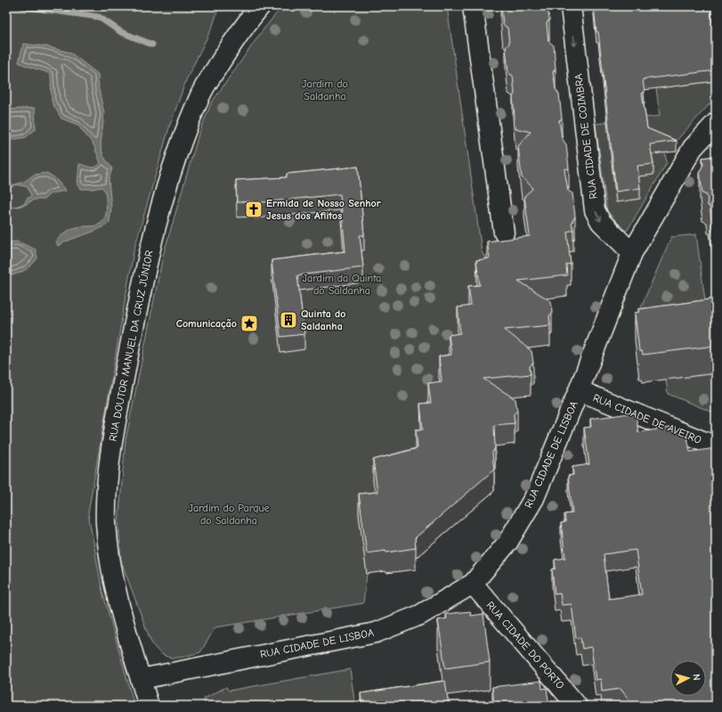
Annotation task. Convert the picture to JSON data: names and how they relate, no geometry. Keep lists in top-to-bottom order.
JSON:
{
  "streets": {
    "street": [
      "RUA CIDADE DE COIMBRA",
      "RUA DOUTOR MANUEL DA CRUZ JÚNIOR",
      "RUA CIDADE DE AVEIRO",
      "RUA CIDADE DE LISBOA",
      "RUA CIDADE DO PORTO"
    ]
  },
  "crossings": [
    ["RUA CIDADE DE COIMBRA", "RUA CIDADE DE LISBOA"],
    ["RUA DOUTOR MANUEL DA CRUZ JÚNIOR", "RUA CIDADE DE LISBOA"],
    ["RUA CIDADE DE AVEIRO", "RUA CIDADE DE LISBOA"],
    ["RUA CIDADE DE LISBOA", "RUA CIDADE DO PORTO"]
  ],
  "parks": ["Jardim do Saldanha", "Jardim da Quinta do Saldanha", "Jardim do Parque do Saldanha"],
  "places": {
    "church": ["Ermida de Nosso Senhor Jesus dos Aflitos"],
    "building": ["Quinta do Saldanha"],
    "place": ["Comunicação"]
  },
  "north": "right"
}
